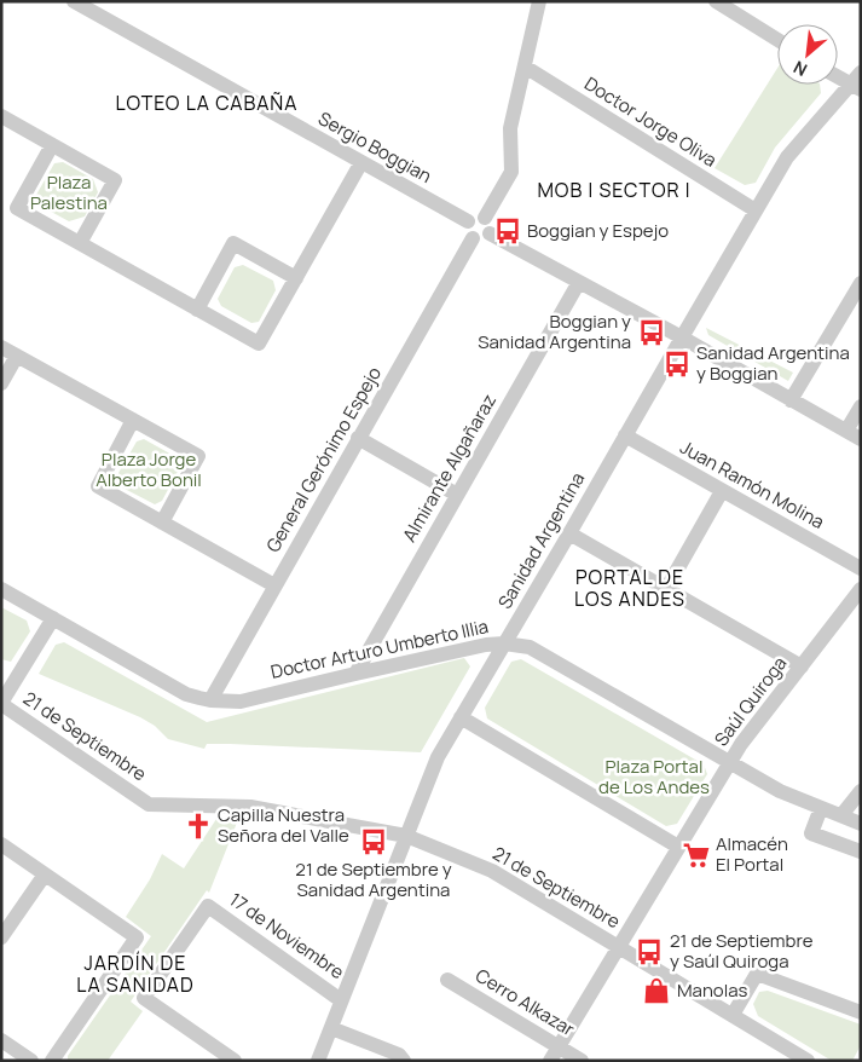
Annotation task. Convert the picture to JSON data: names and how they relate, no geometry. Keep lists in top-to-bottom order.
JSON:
{
  "streets": {
    "street": [
      "Doctor Jorge Oliva",
      "Sergio Boggian",
      "General Gerónimo Espejo",
      "Almirante Algañaraz",
      "Juan Ramón Molina",
      "Sanidad Argentina",
      "Doctor Arturo Umberto Illia",
      "Saúl Quiroga",
      "21 de Septiembre",
      "17 de Noviembre",
      "Cerro Alkazar"
    ]
  },
  "crossings": [
    ["Doctor Jorge Oliva", "Sanidad Argentina"],
    ["Sergio Boggian", "General Gerónimo Espejo"],
    ["General Gerónimo Espejo", "Doctor Arturo Umberto Illia"],
    ["Almirante Algañaraz", "Doctor Arturo Umberto Illia"],
    ["Juan Ramón Molina", "Sanidad Argentina"],
    ["Sanidad Argentina", "Doctor Arturo Umberto Illia"],
    ["Sanidad Argentina", "21 de Septiembre"],
    ["Sanidad Argentina", "17 de Noviembre"],
    ["Doctor Arturo Umberto Illia", "Saúl Quiroga"],
    ["Saúl Quiroga", "21 de Septiembre"],
    ["Saúl Quiroga", "Cerro Alkazar"]
  ],
  "districts": [
    "LOTEO LA CABAÑA",
    "MOB I SECTOR I",
    "PORTAL DE LOS ANDES",
    "JARDÍN DE LA SANIDAD"
  ],
  "parks": ["Plaza Palestina", "Plaza Jorge Alberto Bonil", "Plaza Portal de Los Andes"],
  "places": {
    "bus stop": [
      "Boggian y Espejo",
      "Boggian y Sanidad Argentina",
      "Sanidad Argentina y Boggian",
      "21 de Septiembre y Sanidad Argentina",
      "21 de Septiembre y Saúl Quiroga"
    ],
    "church": ["Capilla Nuestra Señora del Valle"],
    "supermarket": ["Almacén El Portal"],
    "shop": ["Manolas"]
  },
  "north": "bottom left"
}
